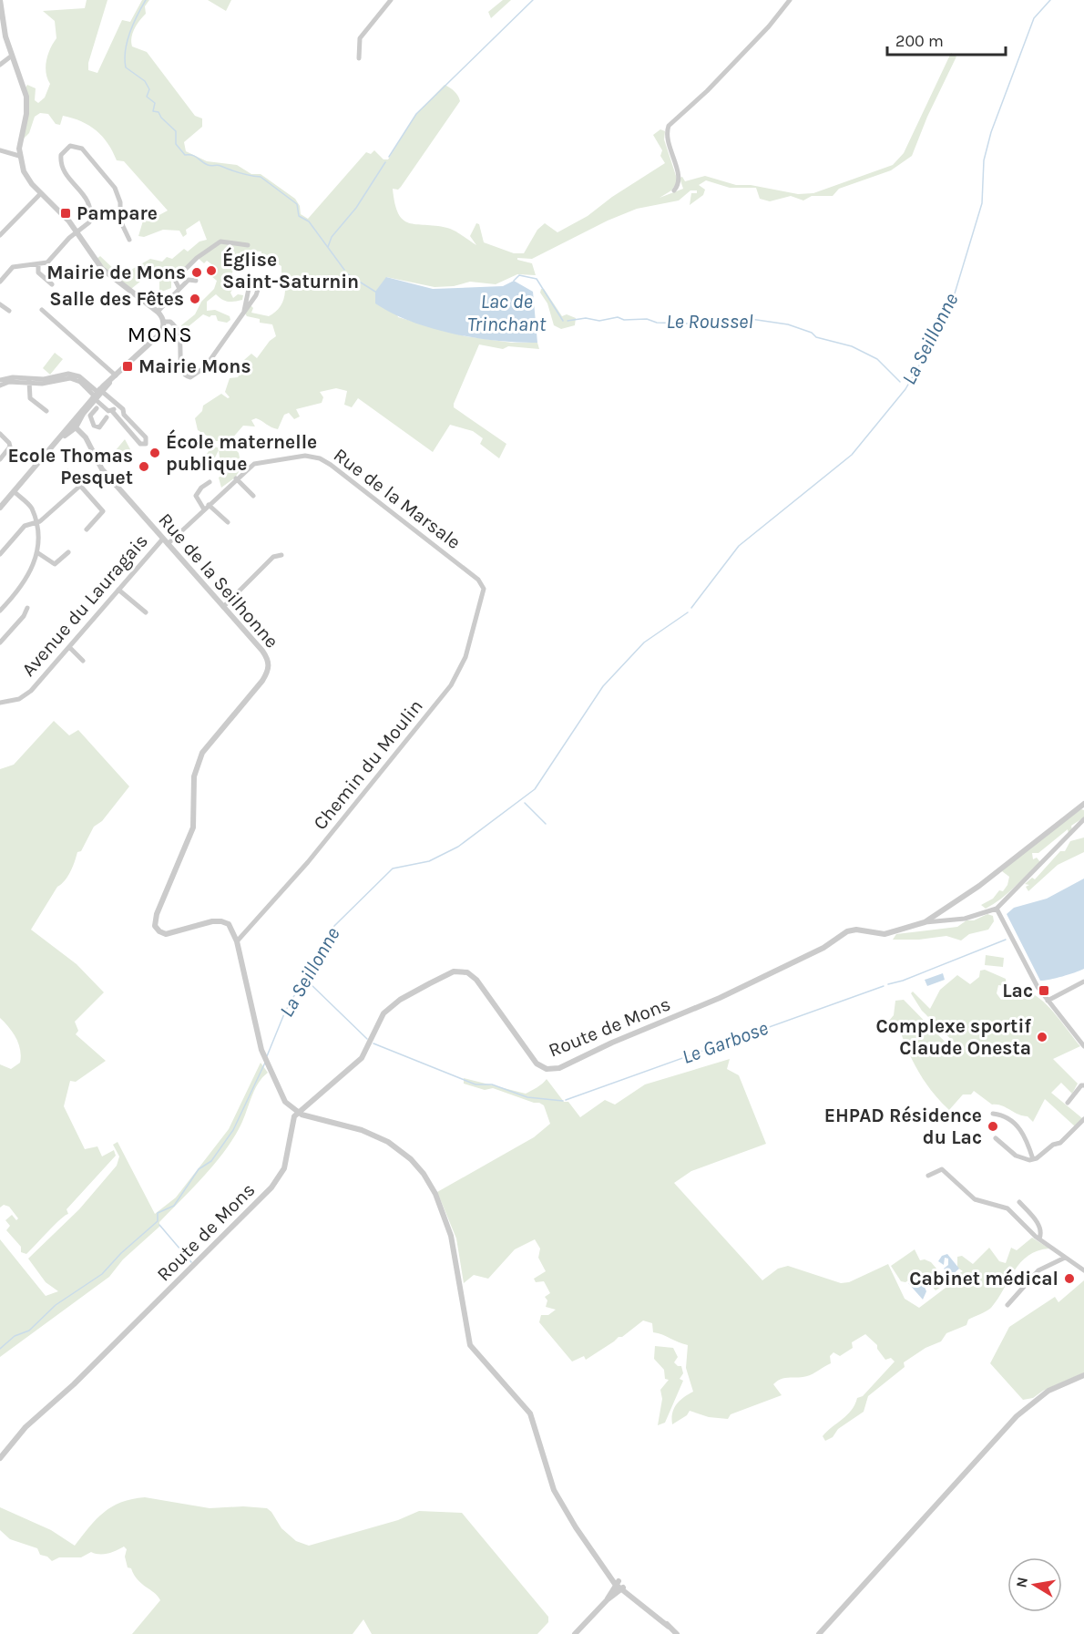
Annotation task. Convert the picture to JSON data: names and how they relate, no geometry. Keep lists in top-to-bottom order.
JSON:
{
  "streets": {
    "street": [
      "Rue de la Marsale",
      "Rue de la Seilhonne",
      "Avenue du Lauragais",
      "Chemin du Moulin",
      "Route de Mons"
    ]
  },
  "crossings": [
    ["Rue de la Marsale", "Rue de la Seilhonne"],
    ["Rue de la Marsale", "Chemin du Moulin"],
    ["Rue de la Seilhonne", "Avenue du Lauragais"],
    ["Rue de la Seilhonne", "Chemin du Moulin"],
    ["Rue de la Seilhonne", "Route de Mons"]
  ],
  "districts": ["MONS"],
  "water": [
    "Lac de Trinchant",
    "Le Roussel",
    "La Seillonne",
    "Le Garbose"
  ],
  "places": {
    "transit": ["Pampare", "Mairie Mons", "Lac"],
    "other": [
      "Église Saint-Saturnin",
      "Mairie de Mons",
      "Salle des Fêtes",
      "École maternelle publique",
      "Ecole Thomas Pesquet",
      "Complexe sportif Claude Onesta",
      "EHPAD Résidence du Lac",
      "Cabinet médical"
    ]
  },
  "scale_bar": "200 m",
  "north": "left"
}
